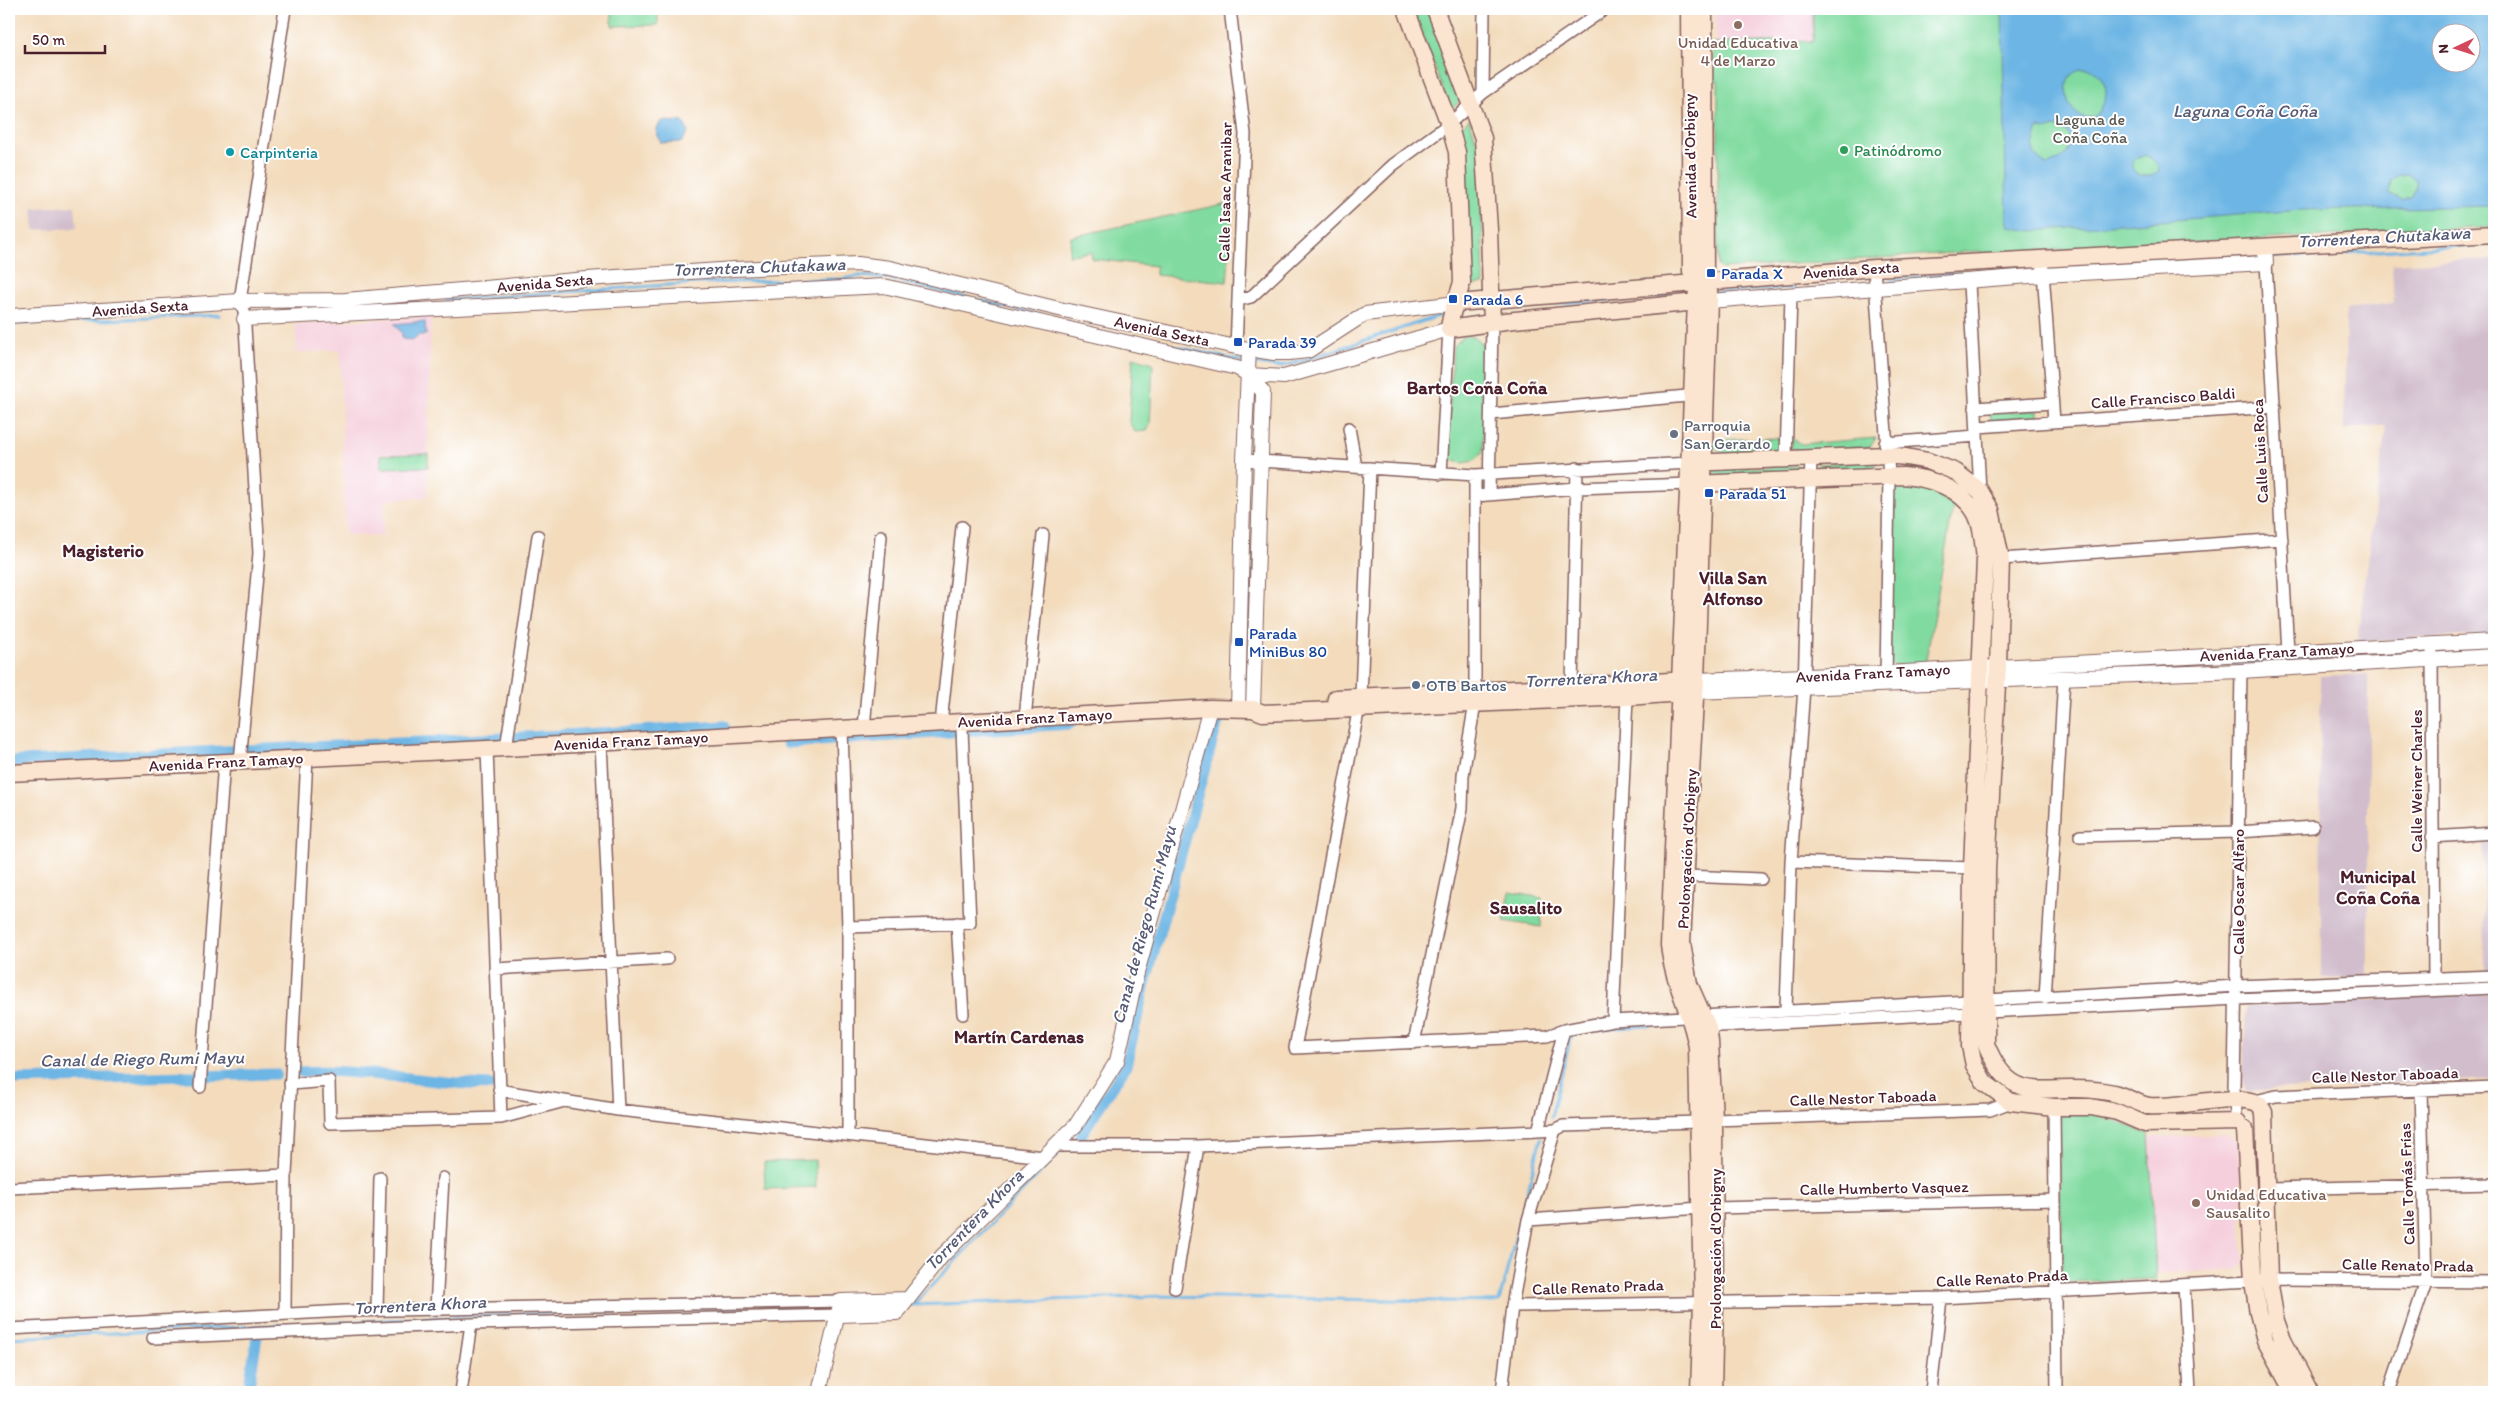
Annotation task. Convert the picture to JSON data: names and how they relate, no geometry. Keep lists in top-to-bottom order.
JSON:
{
  "streets": {
    "main road": [
      "Avenida d'Orbigny",
      "Avenida Sexta",
      "Avenida Franz Tamayo",
      "Prolongación d'Orbigny",
      "Calle Oscar Alfaro"
    ],
    "street": [
      "Calle Isaac Aranibar",
      "Calle Francisco Baldi",
      "Calle Luis Roca",
      "Calle Weiner Charles",
      "Calle Nestor Taboada",
      "Calle Tomás Frías",
      "Calle Humberto Vasquez",
      "Calle Renato Prada"
    ]
  },
  "crossings": [
    ["Avenida d'Orbigny", "Avenida Sexta"],
    ["Avenida d'Orbigny", "Prolongación d'Orbigny"],
    ["Calle Isaac Aranibar", "Avenida Sexta"],
    ["Avenida Sexta", "Calle Luis Roca"],
    ["Avenida Sexta", "Prolongación d'Orbigny"],
    ["Calle Francisco Baldi", "Calle Luis Roca"],
    ["Calle Luis Roca", "Avenida Franz Tamayo"],
    ["Avenida Franz Tamayo", "Calle Weiner Charles"],
    ["Avenida Franz Tamayo", "Prolongación d'Orbigny"],
    ["Avenida Franz Tamayo", "Calle Oscar Alfaro"],
    ["Prolongación d'Orbigny", "Calle Nestor Taboada"],
    ["Prolongación d'Orbigny", "Calle Humberto Vasquez"],
    ["Prolongación d'Orbigny", "Calle Renato Prada"],
    ["Calle Oscar Alfaro", "Calle Nestor Taboada"],
    ["Calle Oscar Alfaro", "Calle Renato Prada"],
    ["Calle Nestor Taboada", "Calle Tomás Frías"],
    ["Calle Tomás Frías", "Calle Renato Prada"]
  ],
  "districts": [
    "Bartos Coña Coña",
    "Magisterio",
    "Villa San Alfonso",
    "Municipal Coña Coña",
    "Sausalito",
    "Martín Cardenas"
  ],
  "water": [
    "Laguna Coña Coña",
    "Torrentera Chutakawa",
    "Torrentera Khora",
    "Canal de Riego Rumi Mayu"
  ],
  "parks": ["Laguna de Coña Coña"],
  "places": {
    "other": [
      "Unidad Educativa 4 de Marzo",
      "Patinódromo",
      "Carpinteria",
      "Parroquia San Gerardo",
      "OTB Bartos",
      "Unidad Educativa Sausalito"
    ],
    "transit": [
      "Parada X",
      "Parada 6",
      "Parada 39",
      "Parada 51",
      "Parada MiniBus 80"
    ]
  },
  "scale_bar": "50 m",
  "north": "left"
}
